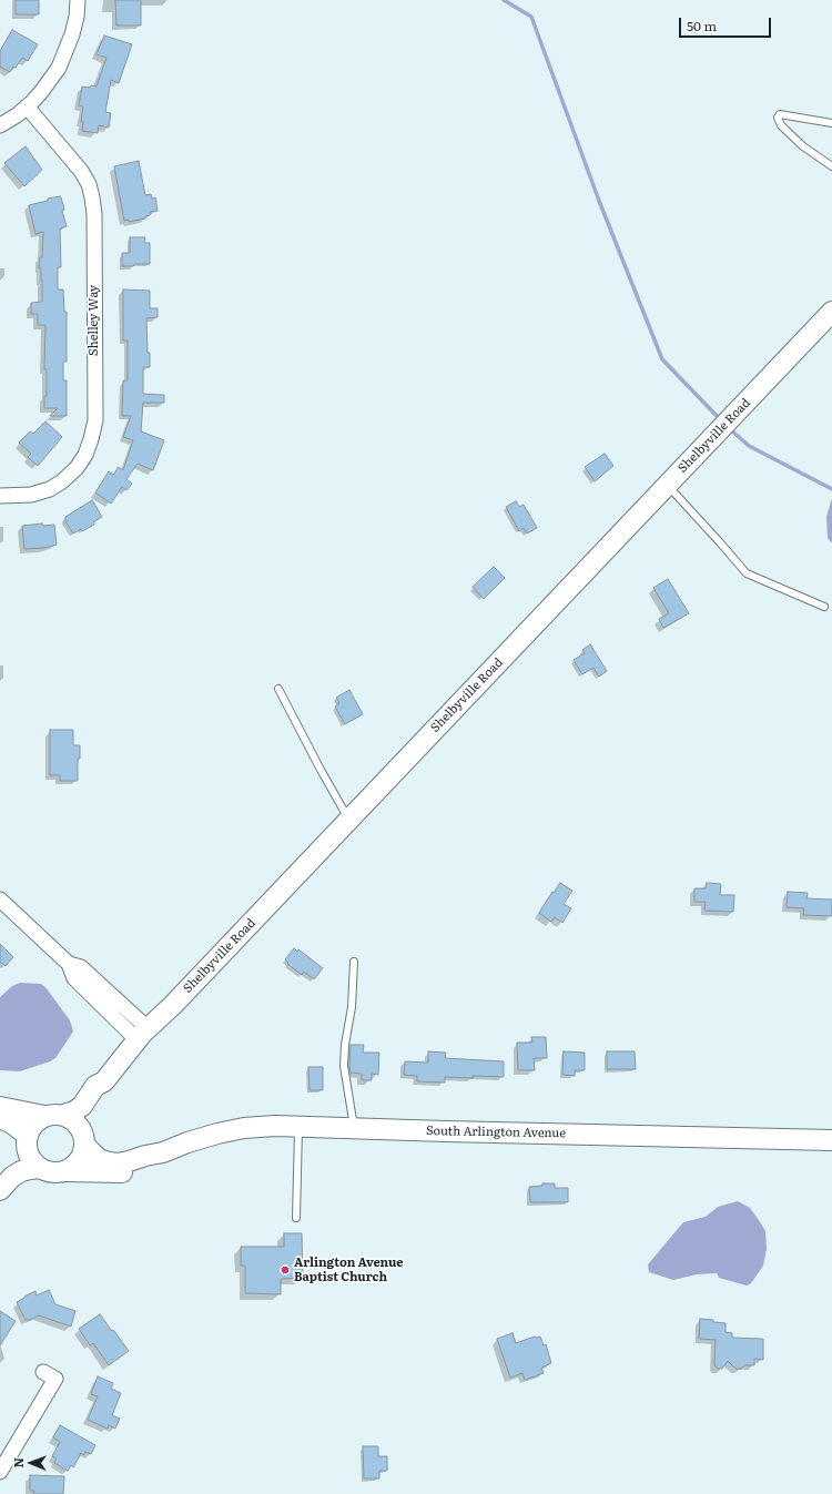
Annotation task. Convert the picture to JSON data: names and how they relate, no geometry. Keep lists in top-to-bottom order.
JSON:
{
  "streets": {
    "main road": ["Shelbyville Road", "South Arlington Avenue"],
    "street": ["Shelley Way"]
  },
  "places": ["Arlington Avenue Baptist Church"],
  "scale_bar": "50 m",
  "north": "left"
}
